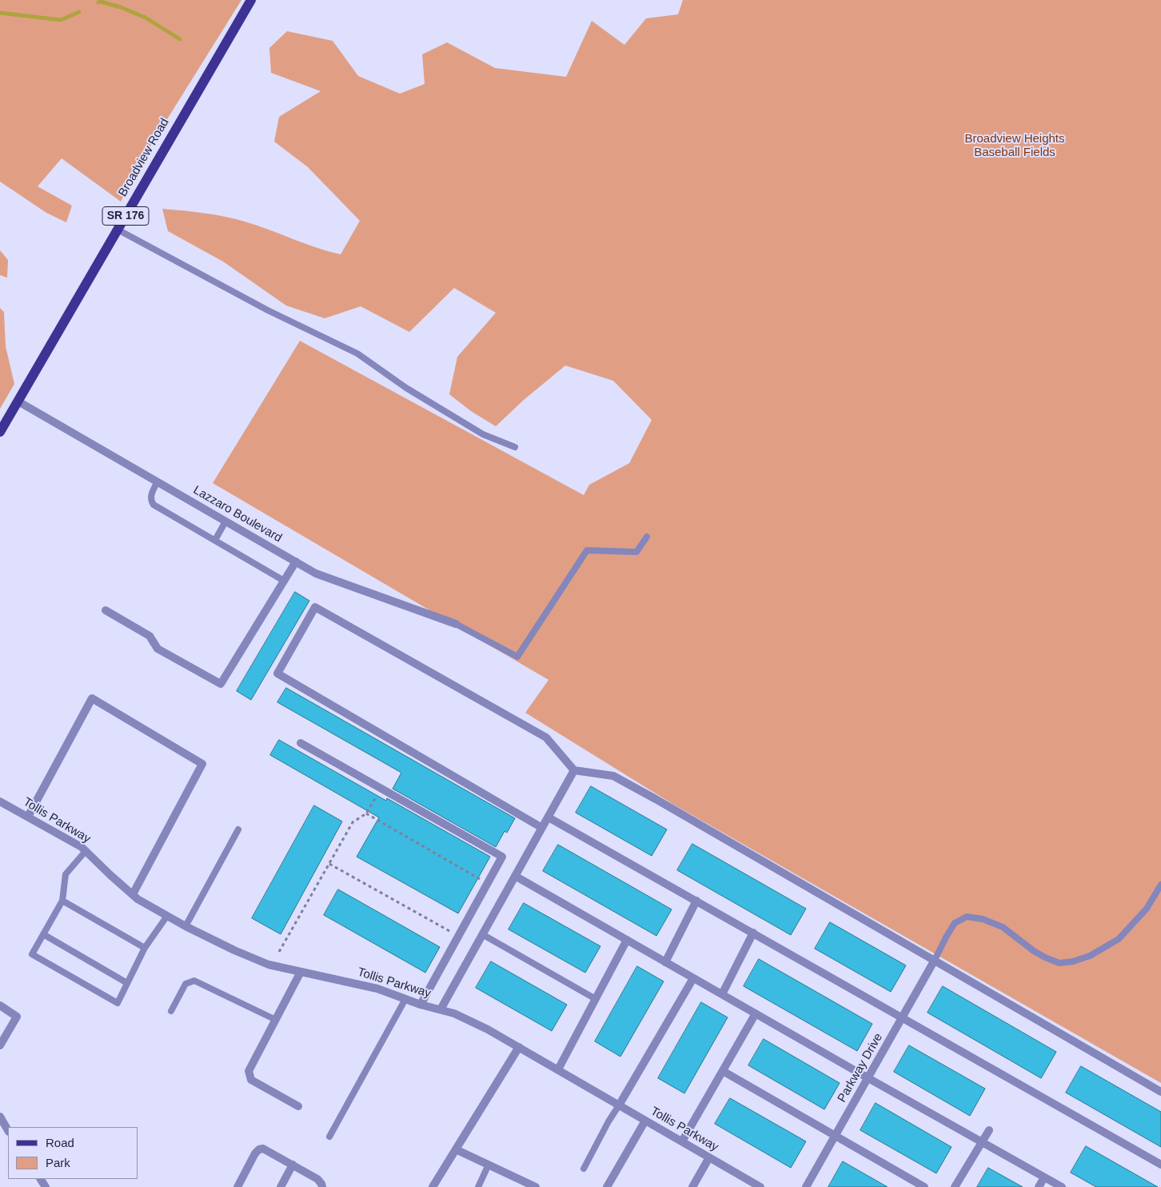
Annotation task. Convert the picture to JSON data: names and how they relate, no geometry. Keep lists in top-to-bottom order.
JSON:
{
  "streets": {
    "main road": ["Broadview Road", "SR 176"],
    "street": ["Lazzaro Boulevard", "Tollis Parkway", "Parkway Drive"]
  },
  "crossings": [
    ["Broadview Road", "Lazzaro Boulevard"]
  ],
  "parks": ["Broadview Heights Baseball Fields"],
  "legend": ["Road", "Park"]
}
